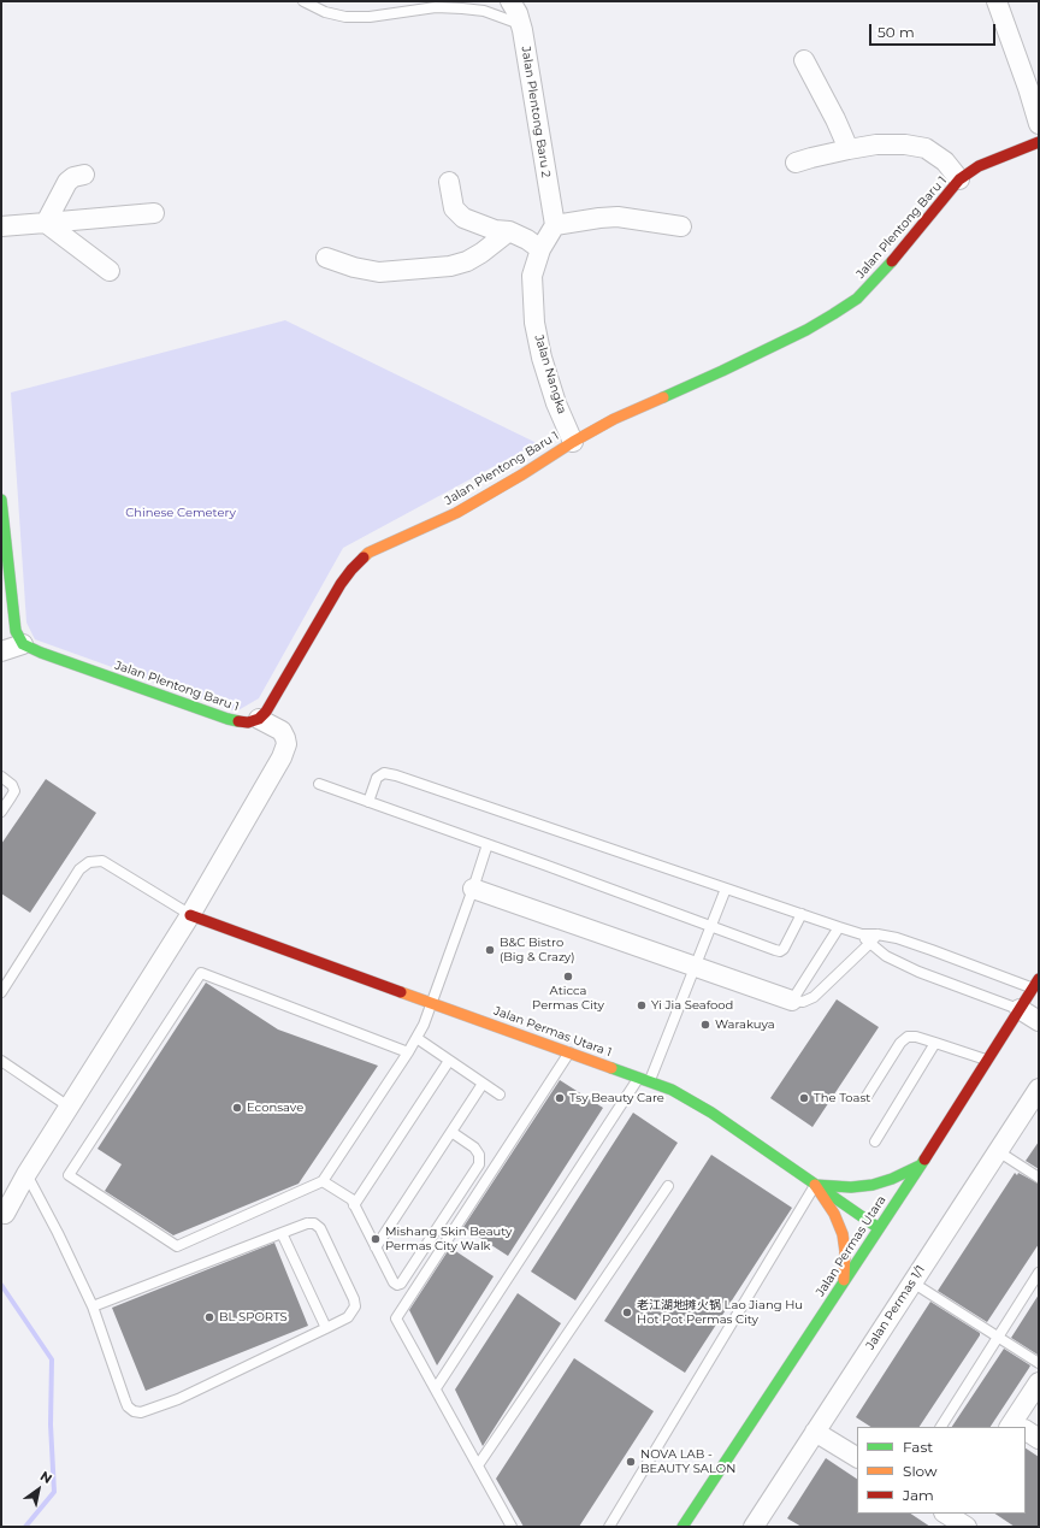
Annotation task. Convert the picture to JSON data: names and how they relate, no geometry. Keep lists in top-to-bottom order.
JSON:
{
  "streets": {
    "street": [
      "Jalan Plentong Baru 2",
      "Jalan Plentong Baru 1",
      "Jalan Nangka",
      "Jalan Permas Utara 1",
      "Jalan Permas Utara",
      "Jalan Permas 1/1"
    ]
  },
  "crossings": [
    ["Jalan Plentong Baru 2", "Jalan Nangka"],
    ["Jalan Plentong Baru 1", "Jalan Nangka"],
    ["Jalan Permas Utara 1", "Jalan Permas Utara"]
  ],
  "parks": ["Chinese Cemetery"],
  "places": [
    "B&C Bistro (Big & Crazy)",
    "Aticca Permas City",
    "Yi Jia Seafood",
    "Warakuya",
    "Tsy Beauty Care",
    "The Toast",
    "Econsave",
    "Mishang Skin Beauty Permas City Walk",
    "老江湖地摊火锅 Lao Jiang Hu Hot Pot Permas City",
    "BL SPORTS",
    "NOVA LAB - BEAUTY SALON"
  ],
  "legend": ["Fast", "Slow", "Jam"],
  "scale_bar": "50 m",
  "north": "top right"
}
